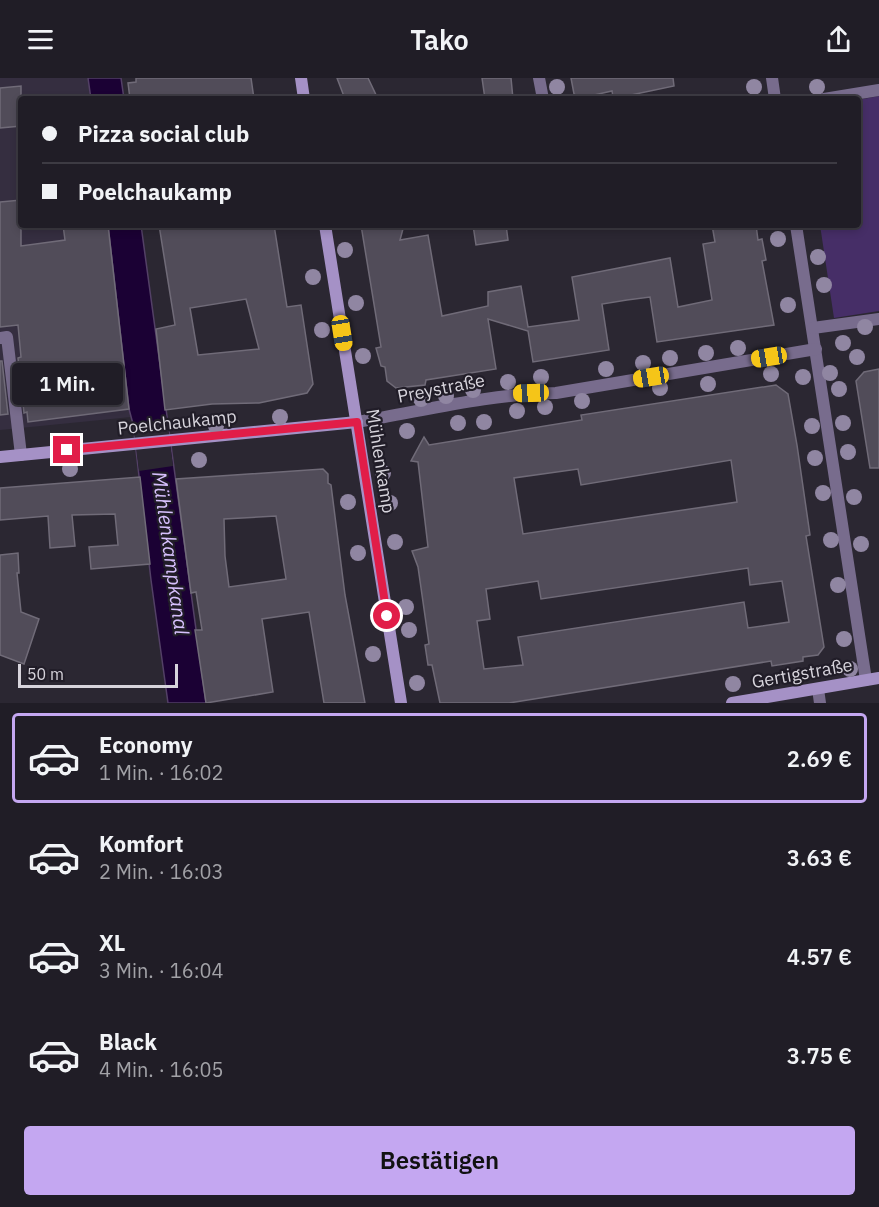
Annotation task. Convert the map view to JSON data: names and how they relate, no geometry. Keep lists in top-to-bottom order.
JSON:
{
  "streets": {
    "street": [
      "Preystraße",
      "Poelchaukamp",
      "Mühlenkamp",
      "Gertigstraße"
    ]
  },
  "crossings": [
    ["Preystraße", "Poelchaukamp"],
    ["Preystraße", "Mühlenkamp"],
    ["Poelchaukamp", "Mühlenkamp"]
  ],
  "water": ["Mühlenkampkanal"],
  "scale_bar": "50 m",
  "page": {
    "header": "Tako",
    "banner": ["Pizza social club", "Poelchaukamp"],
    "bubble": "1 Min.",
    "scale": "50 m",
    "list": [
      {
        "name": "Economy",
        "note": "1 Min. · 16:02",
        "value": "2.69 €"
      },
      {
        "name": "Komfort",
        "note": "2 Min. · 16:03",
        "value": "3.63 €"
      },
      {
        "name": "XL",
        "note": "3 Min. · 16:04",
        "value": "4.57 €"
      },
      {
        "name": "Black",
        "note": "4 Min. · 16:05",
        "value": "3.75 €"
      }
    ],
    "buttons": "Bestätigen"
  }
}
